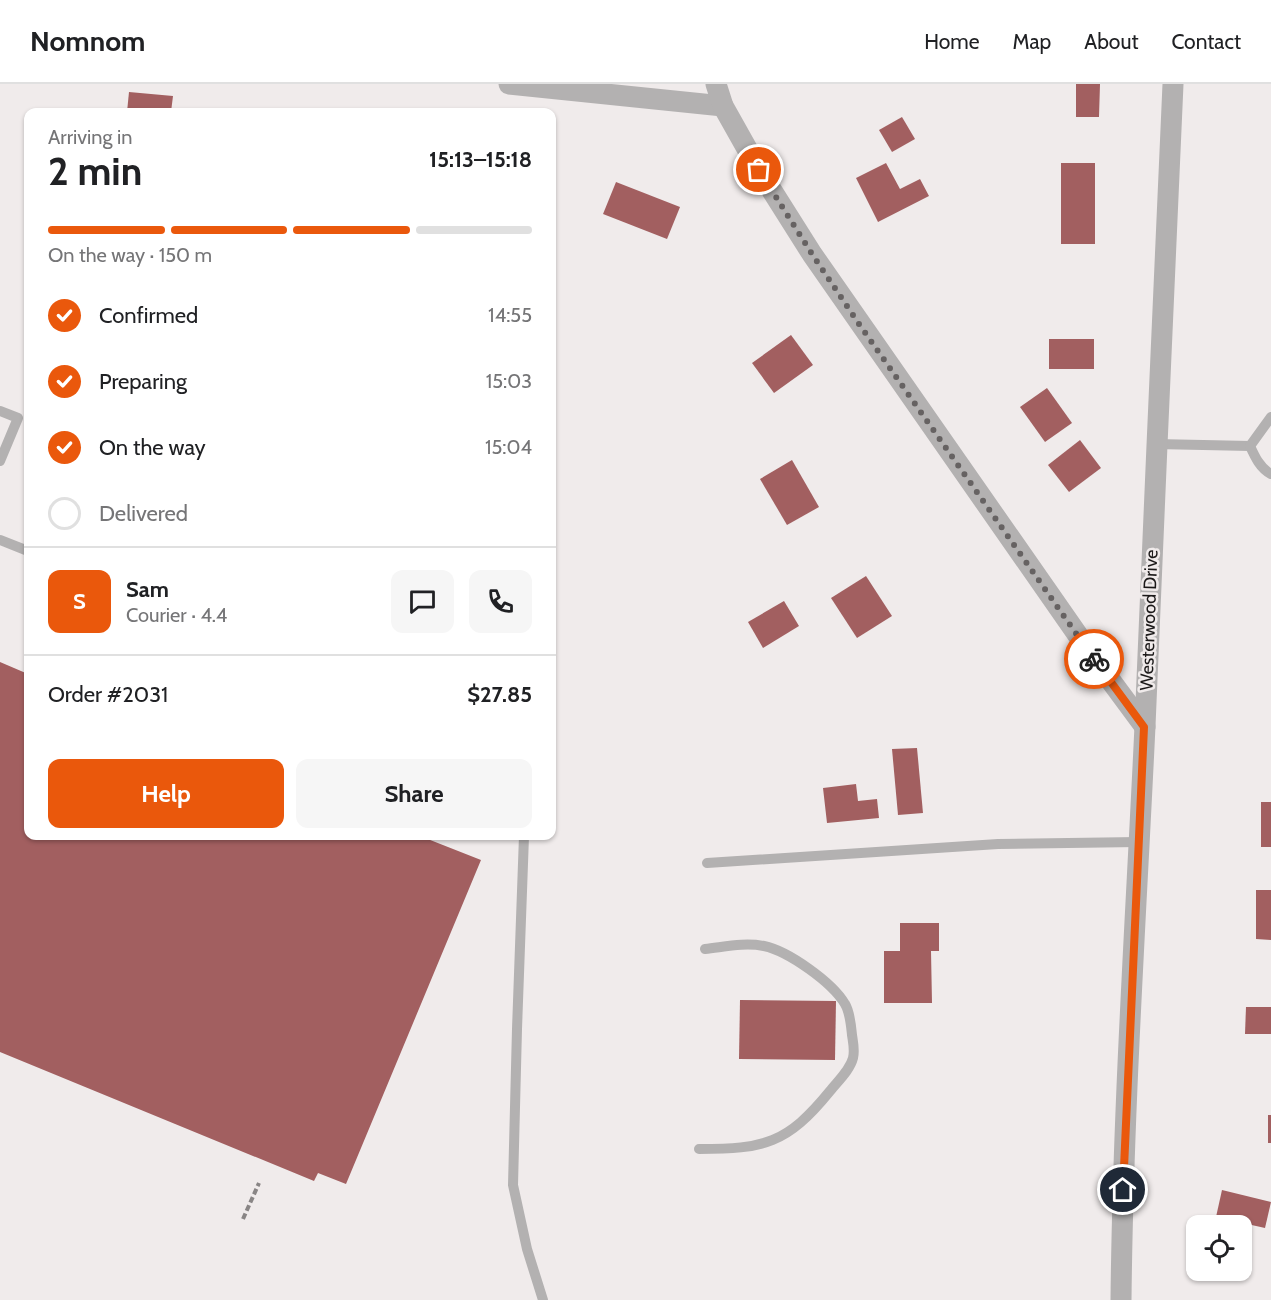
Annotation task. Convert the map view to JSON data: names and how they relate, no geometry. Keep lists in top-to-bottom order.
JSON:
{
  "streets": {
    "street": ["Westerwood Drive"]
  },
  "page": {
    "header": "Nomnom",
    "nav": [
      "Home",
      "Map",
      "About",
      "Contact"
    ],
    "heading": ["2 min", "Arriving in", "15:13–15:18"],
    "panel": [
      "Sam",
      "Courier · 4.4",
      "Order #2031",
      "$27.85"
    ],
    "bar": "On the way · 150 m",
    "list": [
      ["Confirmed", "14:55"],
      ["Preparing", "15:03"],
      ["On the way", "15:04"],
      "Delivered"
    ],
    "round": "S",
    "buttons": ["Help", "Share"]
  }
}
